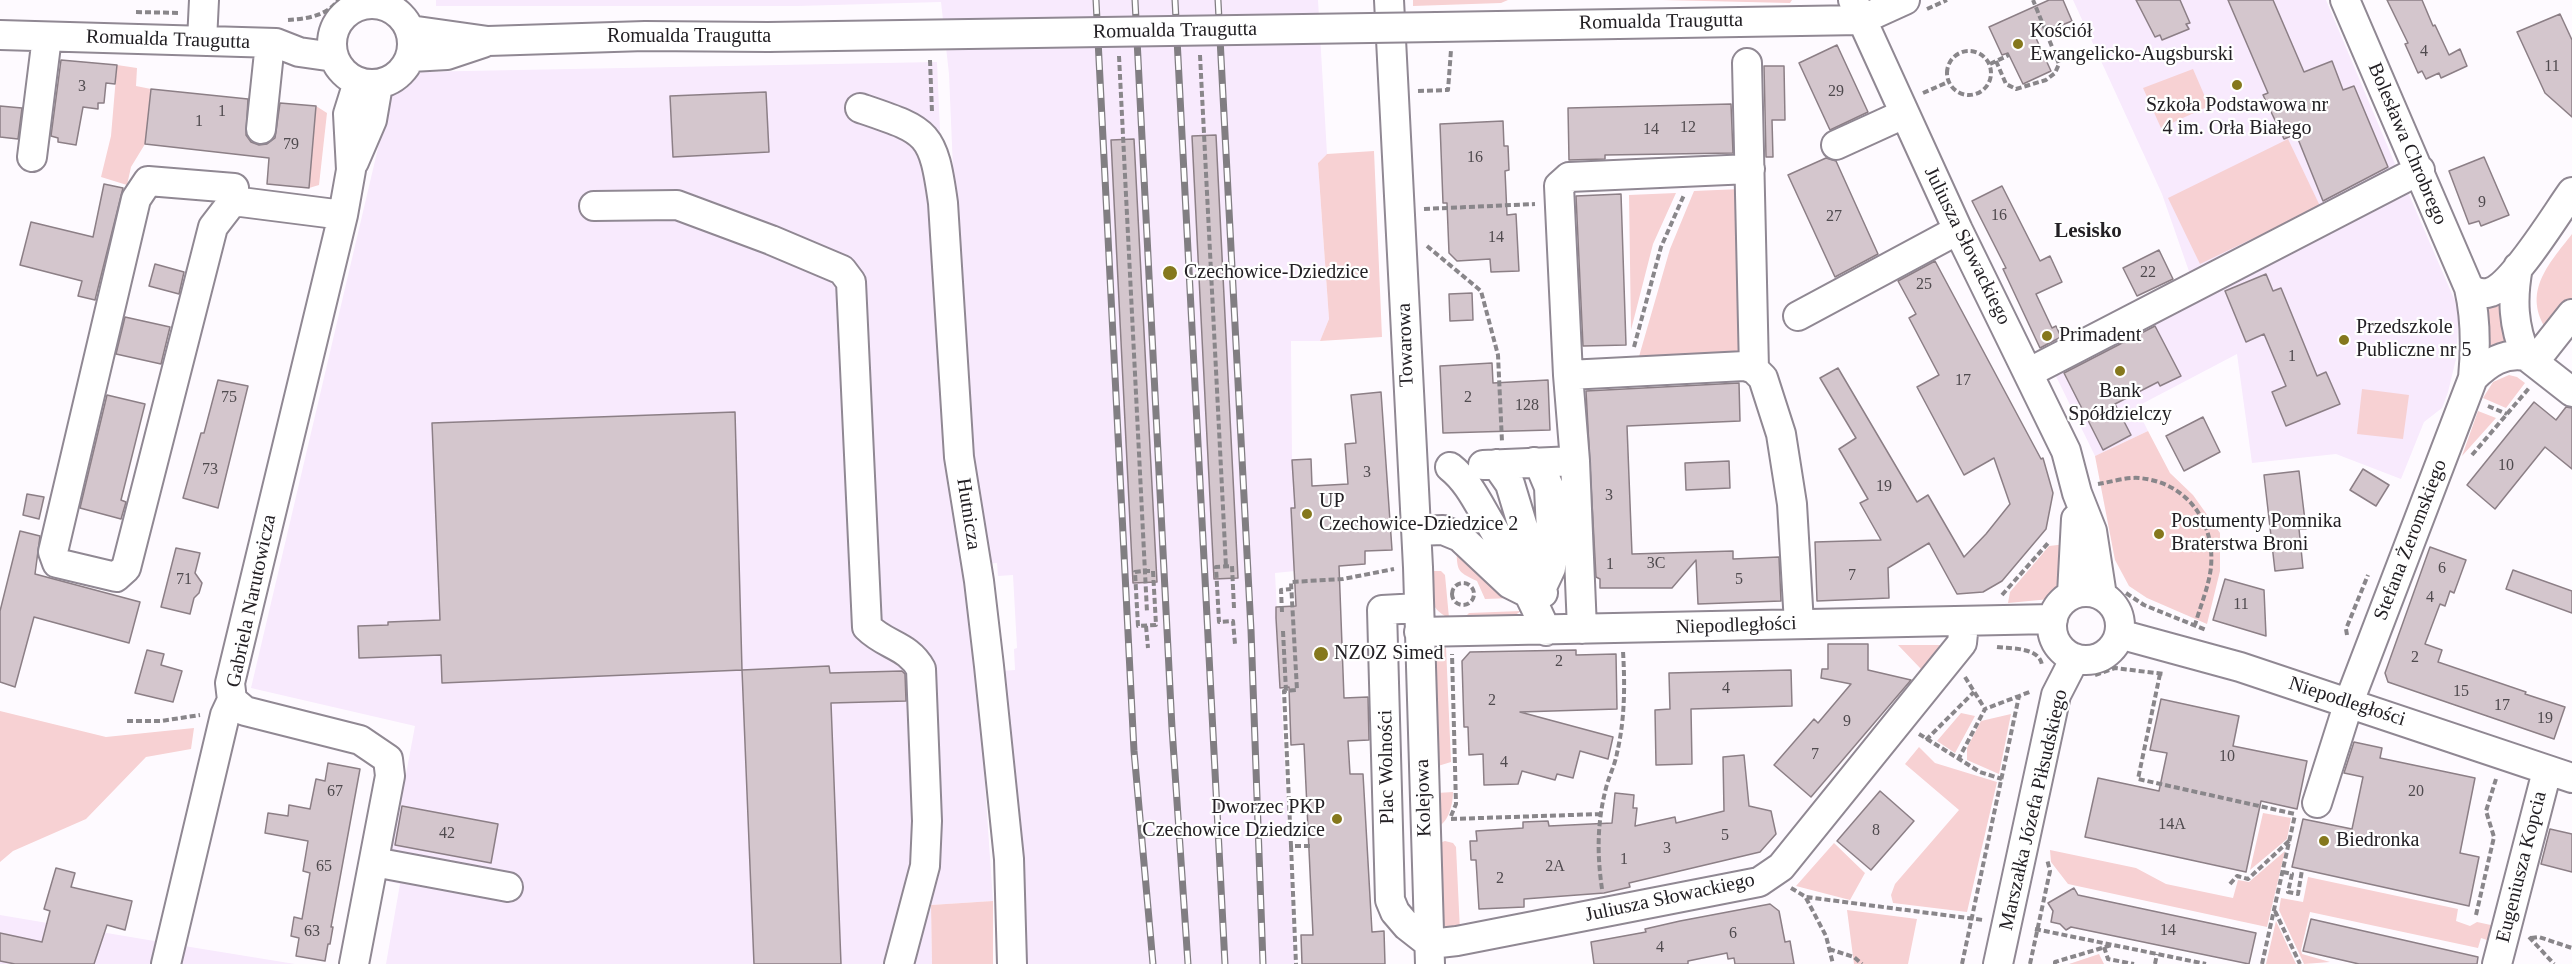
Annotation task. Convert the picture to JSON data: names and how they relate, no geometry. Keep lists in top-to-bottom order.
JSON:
{
  "streets": {
    "street": [
      "Romualda Traugutta",
      "Bolesława Chrobrego",
      "Juliusza Słowackiego",
      "Towarowa",
      "Hutnicza",
      "Stefana Żeromskiego",
      "Gabriela Narutowicza",
      "Niepodległości",
      "Plac Wolności",
      "Kolejowa",
      "Marszałka Józefa Piłsudskiego",
      "Eugeniusza Kopcia"
    ]
  },
  "crossings": [
    ["Romualda Traugutta", "Juliusza Słowackiego"],
    ["Romualda Traugutta", "Gabriela Narutowicza"],
    ["Bolesława Chrobrego", "Stefana Żeromskiego"],
    ["Juliusza Słowackiego", "Niepodległości"],
    ["Juliusza Słowackiego", "Plac Wolności"],
    ["Juliusza Słowackiego", "Kolejowa"],
    ["Juliusza Słowackiego", "Marszałka Józefa Piłsudskiego"],
    ["Towarowa", "Niepodległości"],
    ["Towarowa", "Plac Wolności"],
    ["Towarowa", "Kolejowa"],
    ["Stefana Żeromskiego", "Niepodległości"],
    ["Niepodległości", "Plac Wolności"],
    ["Niepodległości", "Kolejowa"],
    ["Niepodległości", "Marszałka Józefa Piłsudskiego"],
    ["Niepodległości", "Eugeniusza Kopcia"],
    ["Plac Wolności", "Kolejowa"]
  ],
  "districts": ["Lesisko"],
  "places": [
    "Kościół Ewangelicko-Augsburski",
    "Szkoła Podstawowa nr 4 im. Orła Białego",
    "Czechowice-Dziedzice",
    "Primadent",
    "Przedszkole Publiczne nr 5",
    "Bank Spółdzielczy",
    "UP Czechowice-Dziedzice 2",
    "Postumenty Pomnika Braterstwa Broni",
    "NZOZ Simed",
    "Dworzec PKP Czechowice Dziedzice",
    "Biedronka"
  ],
  "house_numbers": [
    "4",
    "11",
    "3",
    "29",
    "1",
    "1",
    "12",
    "14",
    "79",
    "16",
    "9",
    "16",
    "27",
    "14",
    "22",
    "25",
    "1",
    "17",
    "75",
    "2",
    "128",
    "10",
    "73",
    "3",
    "19",
    "3",
    "3C",
    "1",
    "6",
    "7",
    "71",
    "5",
    "4",
    "11",
    "2",
    "2",
    "4",
    "15",
    "2",
    "17",
    "19",
    "9",
    "7",
    "10",
    "4",
    "67",
    "20",
    "14A",
    "8",
    "42",
    "5",
    "3",
    "1",
    "65",
    "2A",
    "2",
    "14",
    "63",
    "6",
    "4"
  ]
}
